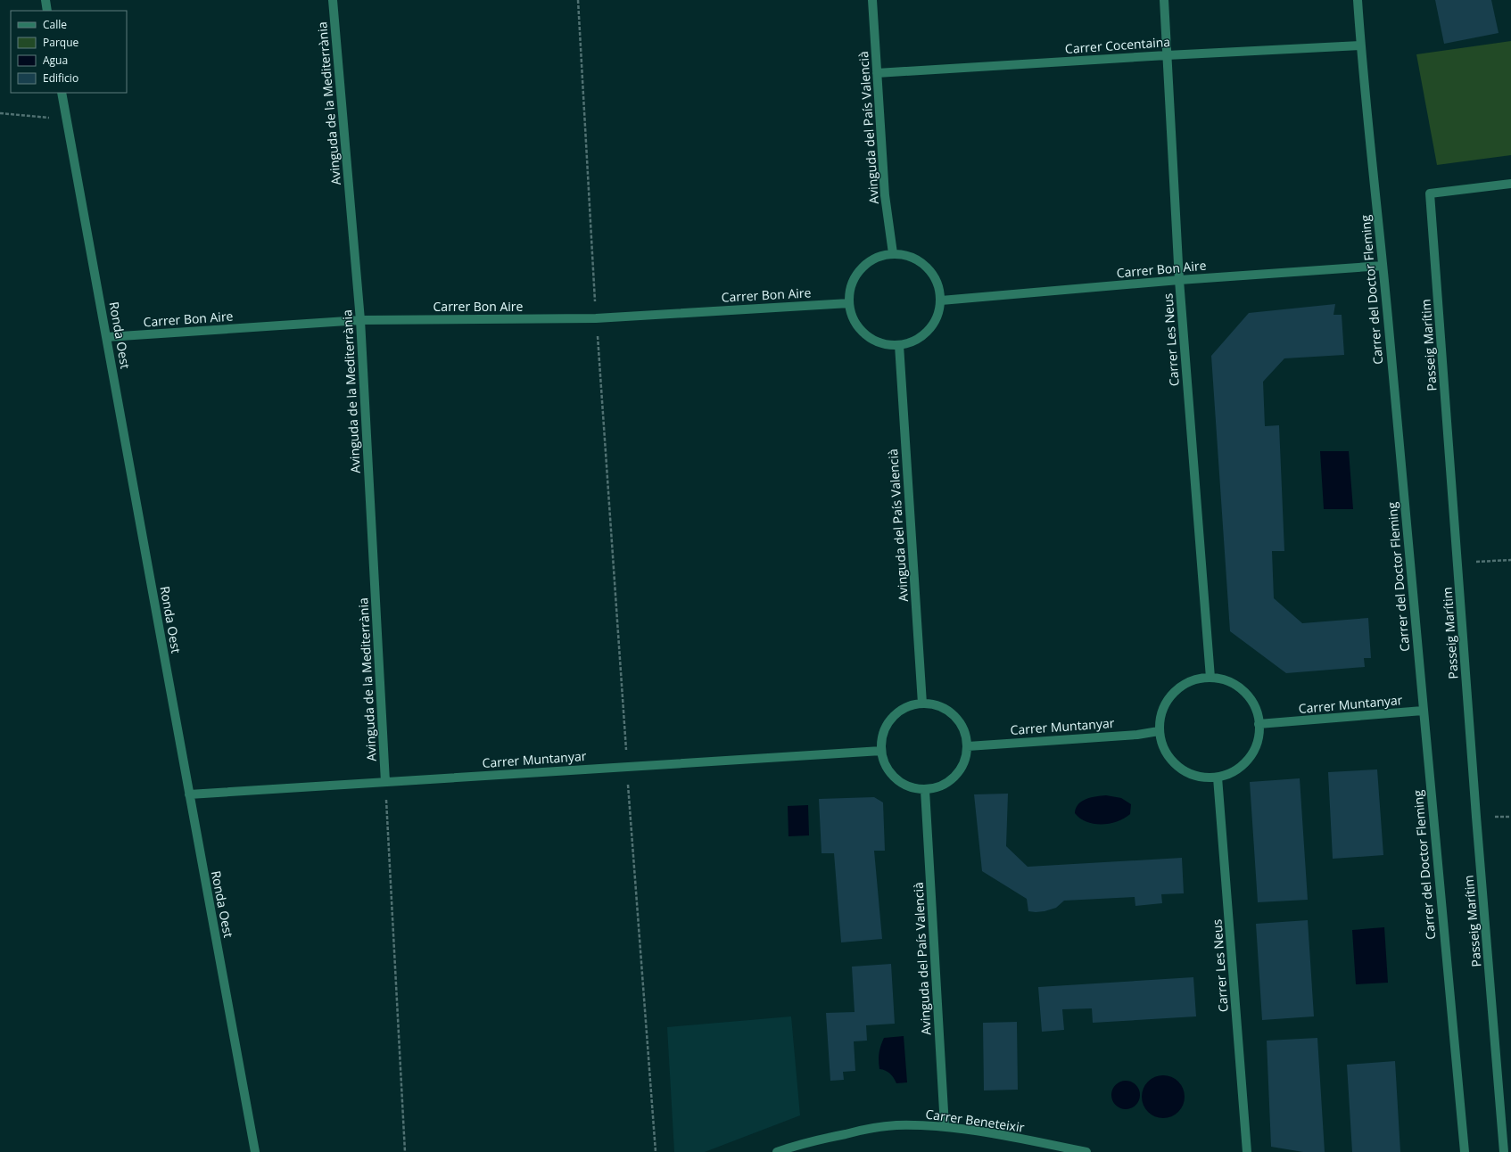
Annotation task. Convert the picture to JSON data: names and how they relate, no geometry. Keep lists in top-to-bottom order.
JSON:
{
  "streets": {
    "street": [
      "Carrer Cocentaina",
      "Avinguda de la Mediterrània",
      "Avinguda del País Valencià",
      "Carrer Bon Aire",
      "Carrer del Doctor Fleming",
      "Ronda Oest",
      "Carrer Les Neus",
      "Passeig Marítim",
      "Carrer Muntanyar",
      "Carrer Beneteixir"
    ]
  },
  "crossings": [
    ["Carrer Cocentaina", "Avinguda del País Valencià"],
    ["Carrer Cocentaina", "Carrer del Doctor Fleming"],
    ["Carrer Cocentaina", "Carrer Les Neus"],
    ["Avinguda de la Mediterrània", "Carrer Bon Aire"],
    ["Avinguda de la Mediterrània", "Carrer Muntanyar"],
    ["Avinguda del País Valencià", "Carrer Bon Aire"],
    ["Avinguda del País Valencià", "Carrer Muntanyar"],
    ["Avinguda del País Valencià", "Carrer Beneteixir"],
    ["Carrer Bon Aire", "Carrer del Doctor Fleming"],
    ["Carrer Bon Aire", "Ronda Oest"],
    ["Carrer Bon Aire", "Carrer Les Neus"],
    ["Carrer del Doctor Fleming", "Carrer Muntanyar"],
    ["Ronda Oest", "Carrer Muntanyar"],
    ["Carrer Les Neus", "Carrer Muntanyar"]
  ],
  "legend": [
    "Calle",
    "Parque",
    "Agua",
    "Edificio"
  ]
}
